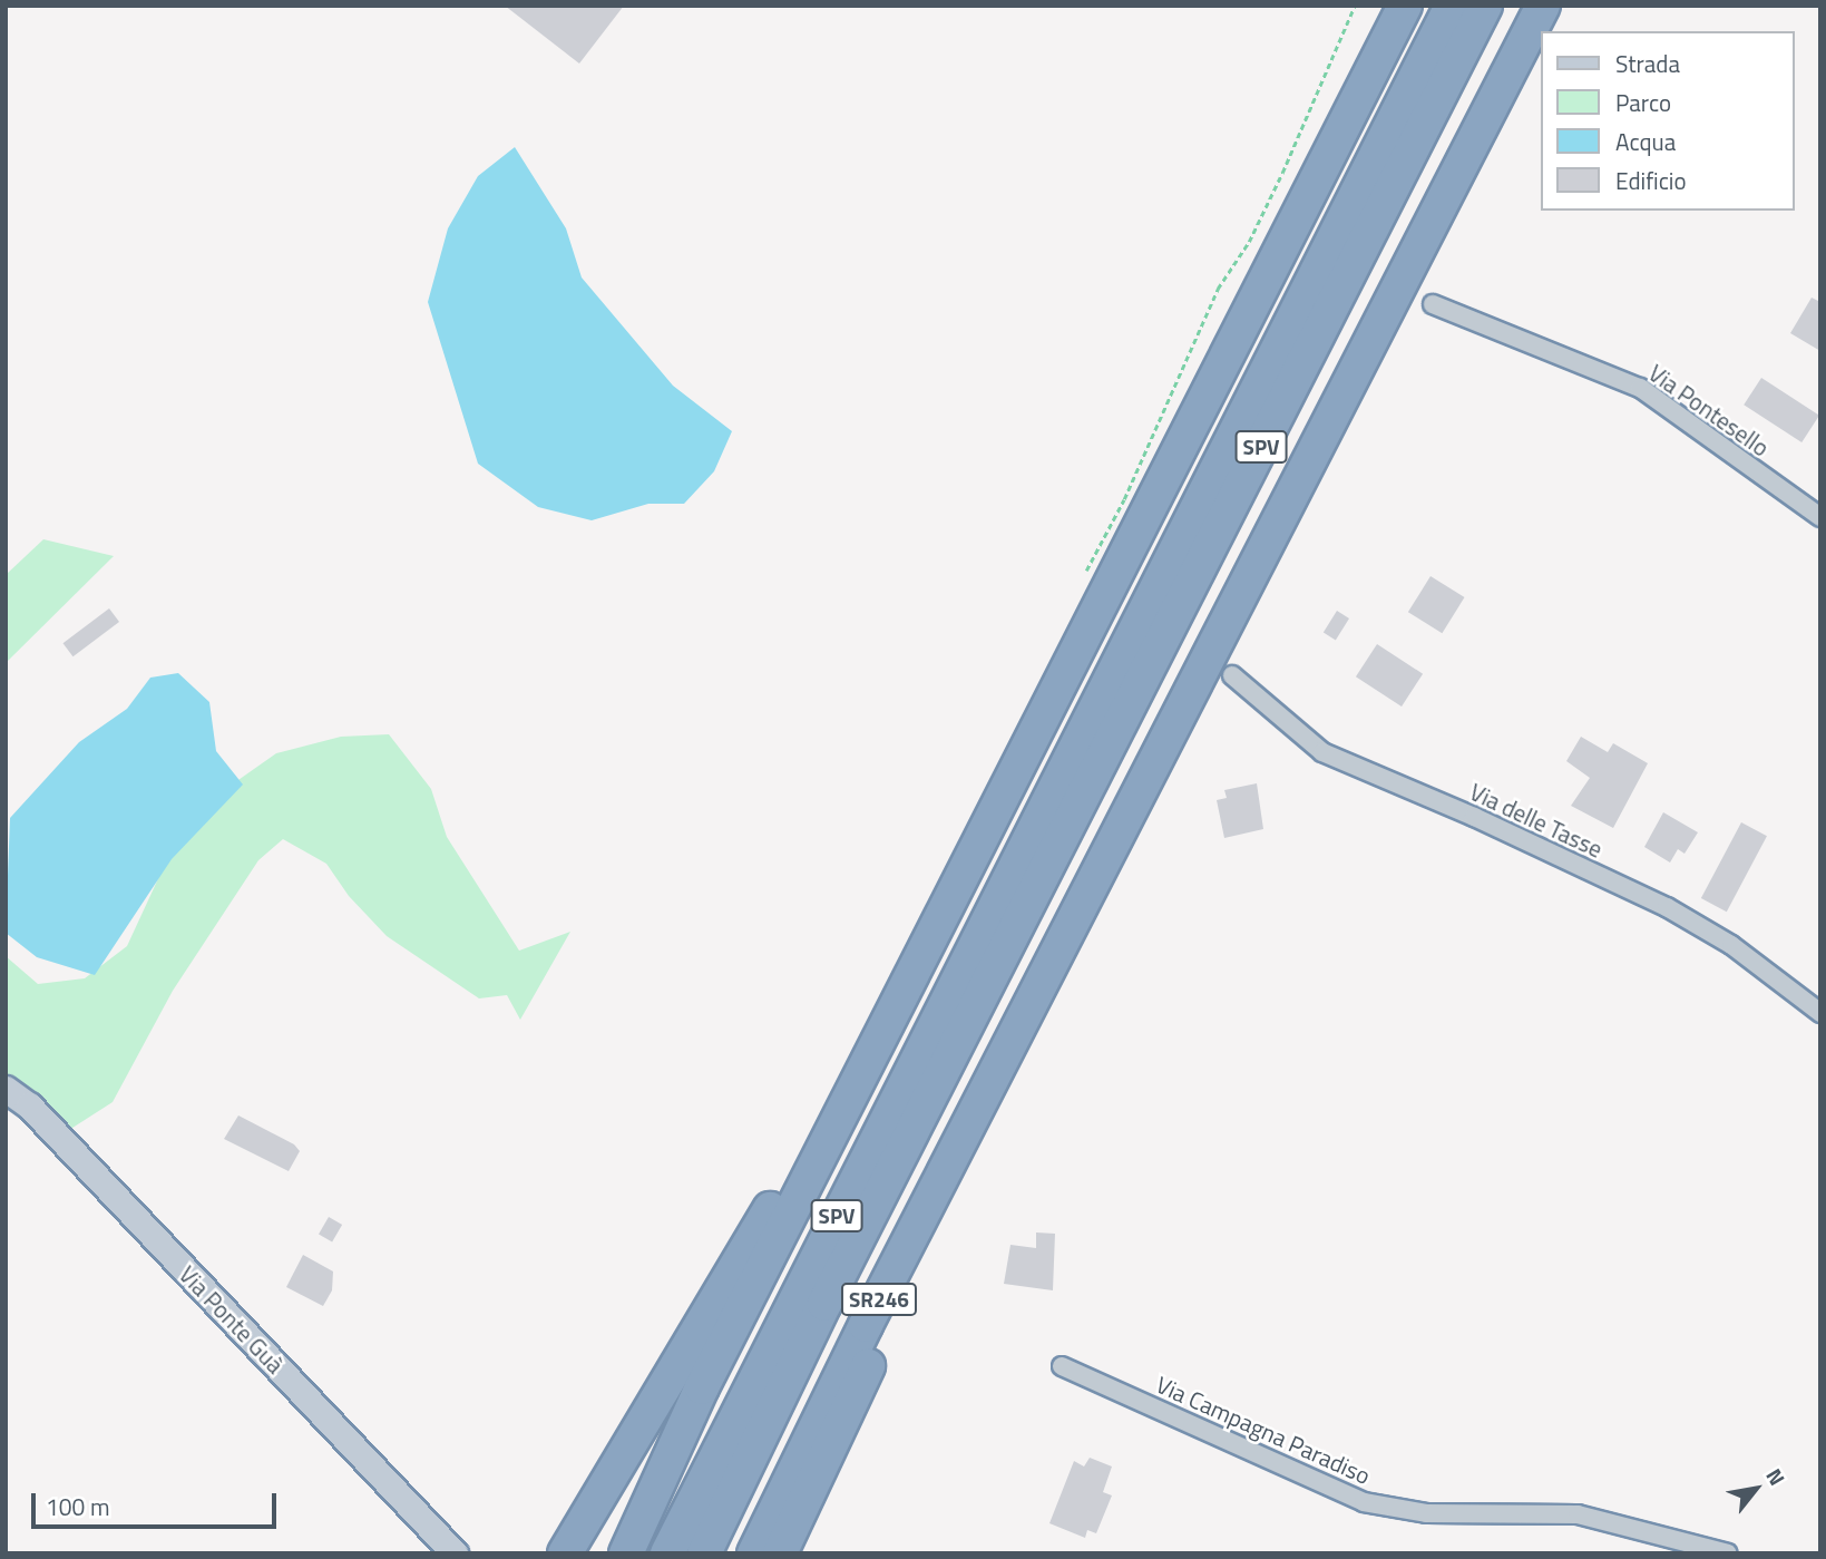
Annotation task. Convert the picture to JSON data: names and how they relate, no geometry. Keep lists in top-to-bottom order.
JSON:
{
  "streets": {
    "highway": ["SPV", "SR246"],
    "street": [
      "Via Pontesello",
      "Via delle Tasse",
      "Via Ponte Guà",
      "Via Campagna Paradiso"
    ]
  },
  "legend": [
    "Strada",
    "Parco",
    "Acqua",
    "Edificio"
  ],
  "scale_bar": "100 m",
  "north": "top right"
}
